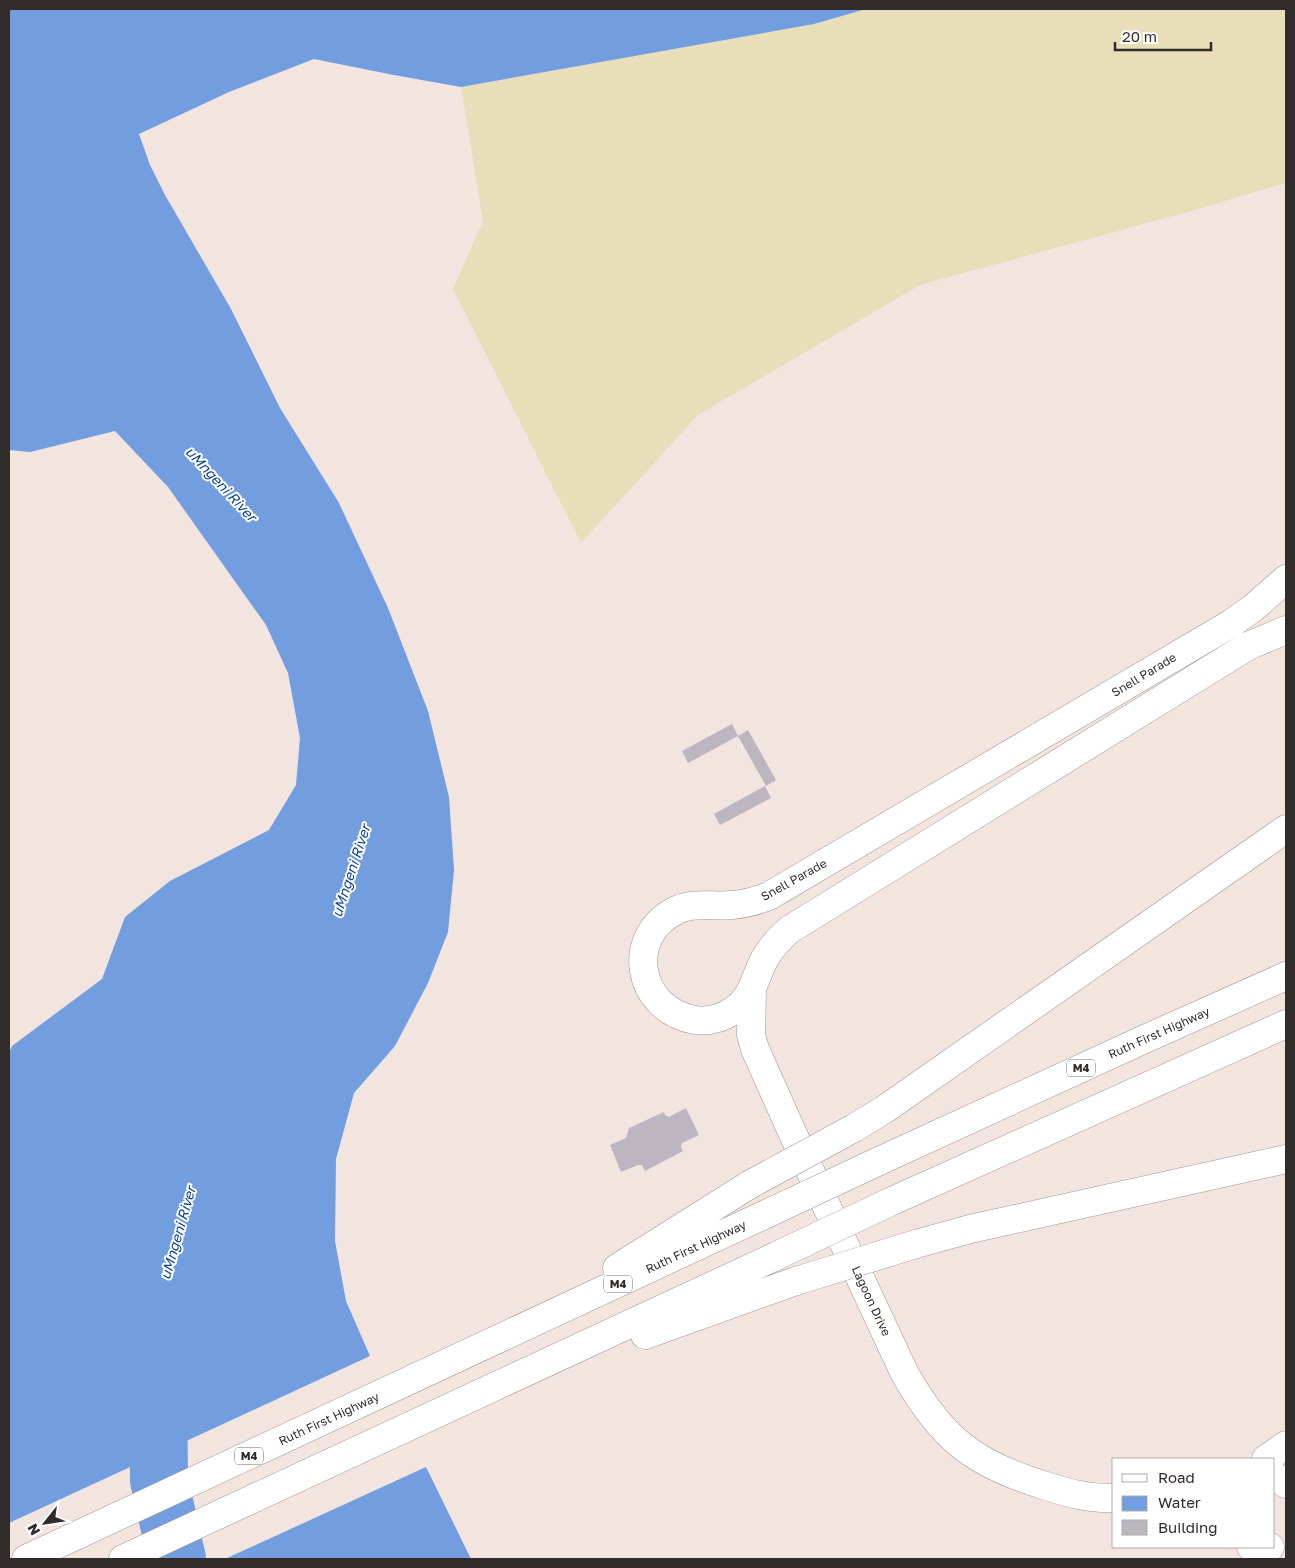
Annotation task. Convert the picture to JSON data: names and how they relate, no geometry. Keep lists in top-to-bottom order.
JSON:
{
  "streets": {
    "main road": [
      "Snell Parade",
      "Ruth First Highway",
      "M4",
      "Lagoon Drive"
    ]
  },
  "crossings": [
    ["Snell Parade", "Lagoon Drive"]
  ],
  "water": ["uMngeni River"],
  "legend": ["Road", "Water", "Building"],
  "scale_bar": "20 m",
  "north": "bottom left"
}
